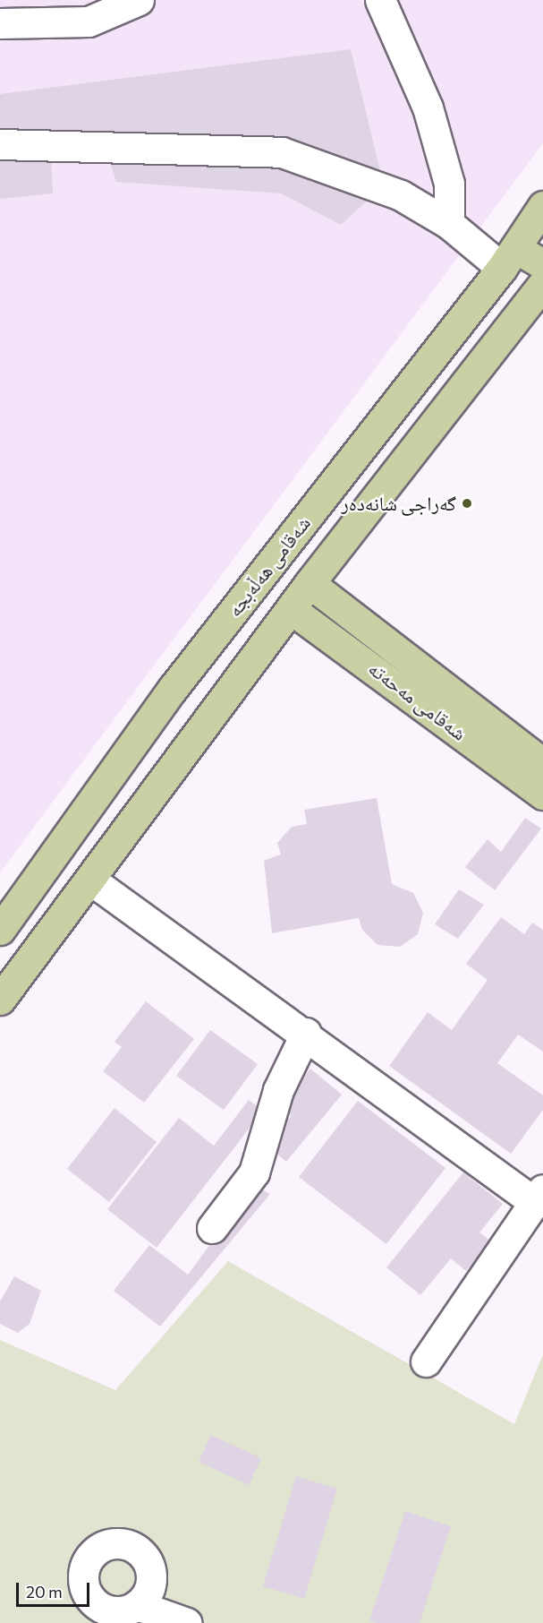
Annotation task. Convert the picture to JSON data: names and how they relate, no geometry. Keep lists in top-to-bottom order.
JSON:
{
  "streets": {
    "main road": ["شەقامی هەڵەبجە", "شەقامی مەحەتە"]
  },
  "places": ["گەراجی شانەدەر"],
  "scale_bar": "20 m"
}
